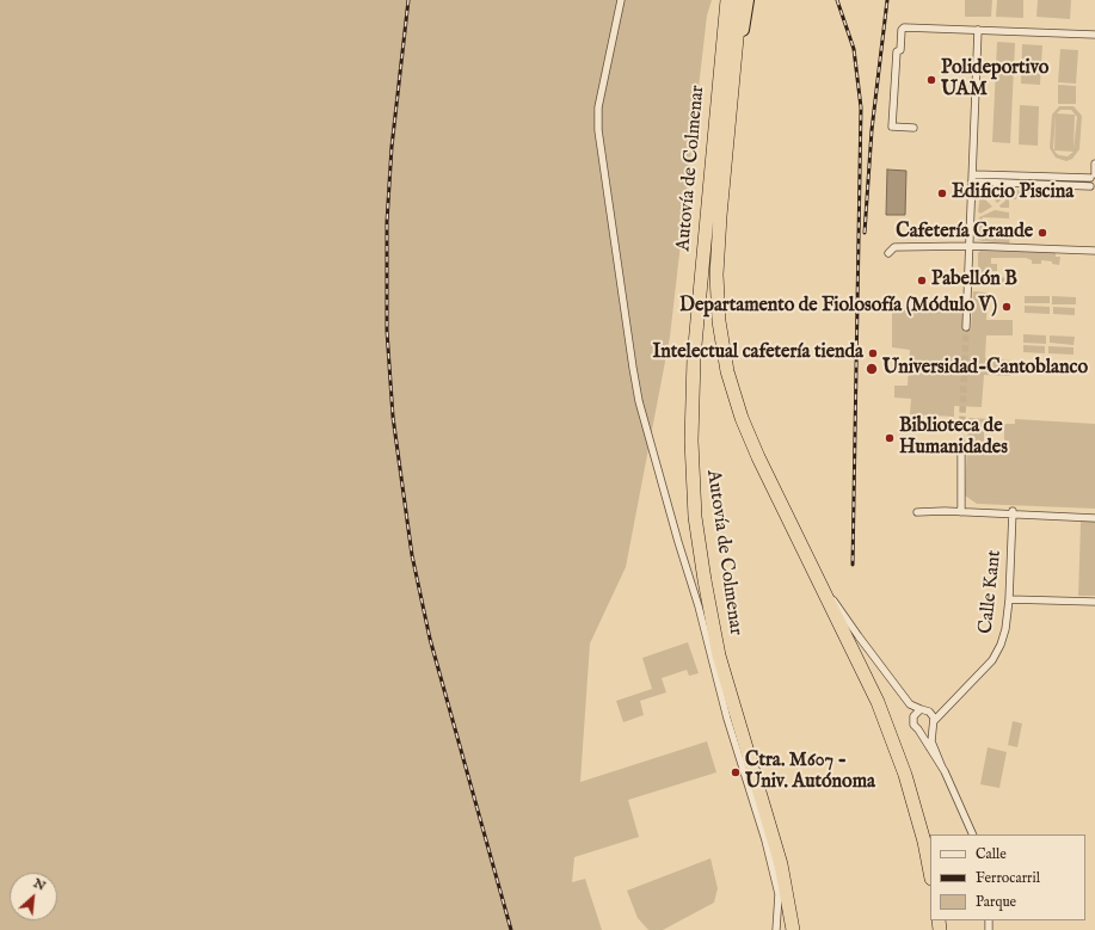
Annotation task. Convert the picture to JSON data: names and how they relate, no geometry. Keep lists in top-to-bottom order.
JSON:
{
  "streets": {
    "highway": ["Autovía de Colmenar"],
    "street": ["Calle Kant"]
  },
  "places": [
    "Polideportivo UAM",
    "Edificio Piscina",
    "Cafetería Grande",
    "Pabellón B",
    "Departamento de Fiolosofía (Módulo V)",
    "Intelectual cafetería tienda",
    "Universidad-Cantoblanco",
    "Biblioteca de Humanidades",
    "Ctra. M607 - Univ. Autónoma"
  ],
  "legend": ["Calle", "Ferrocarril", "Parque"],
  "north": "top right"
}
